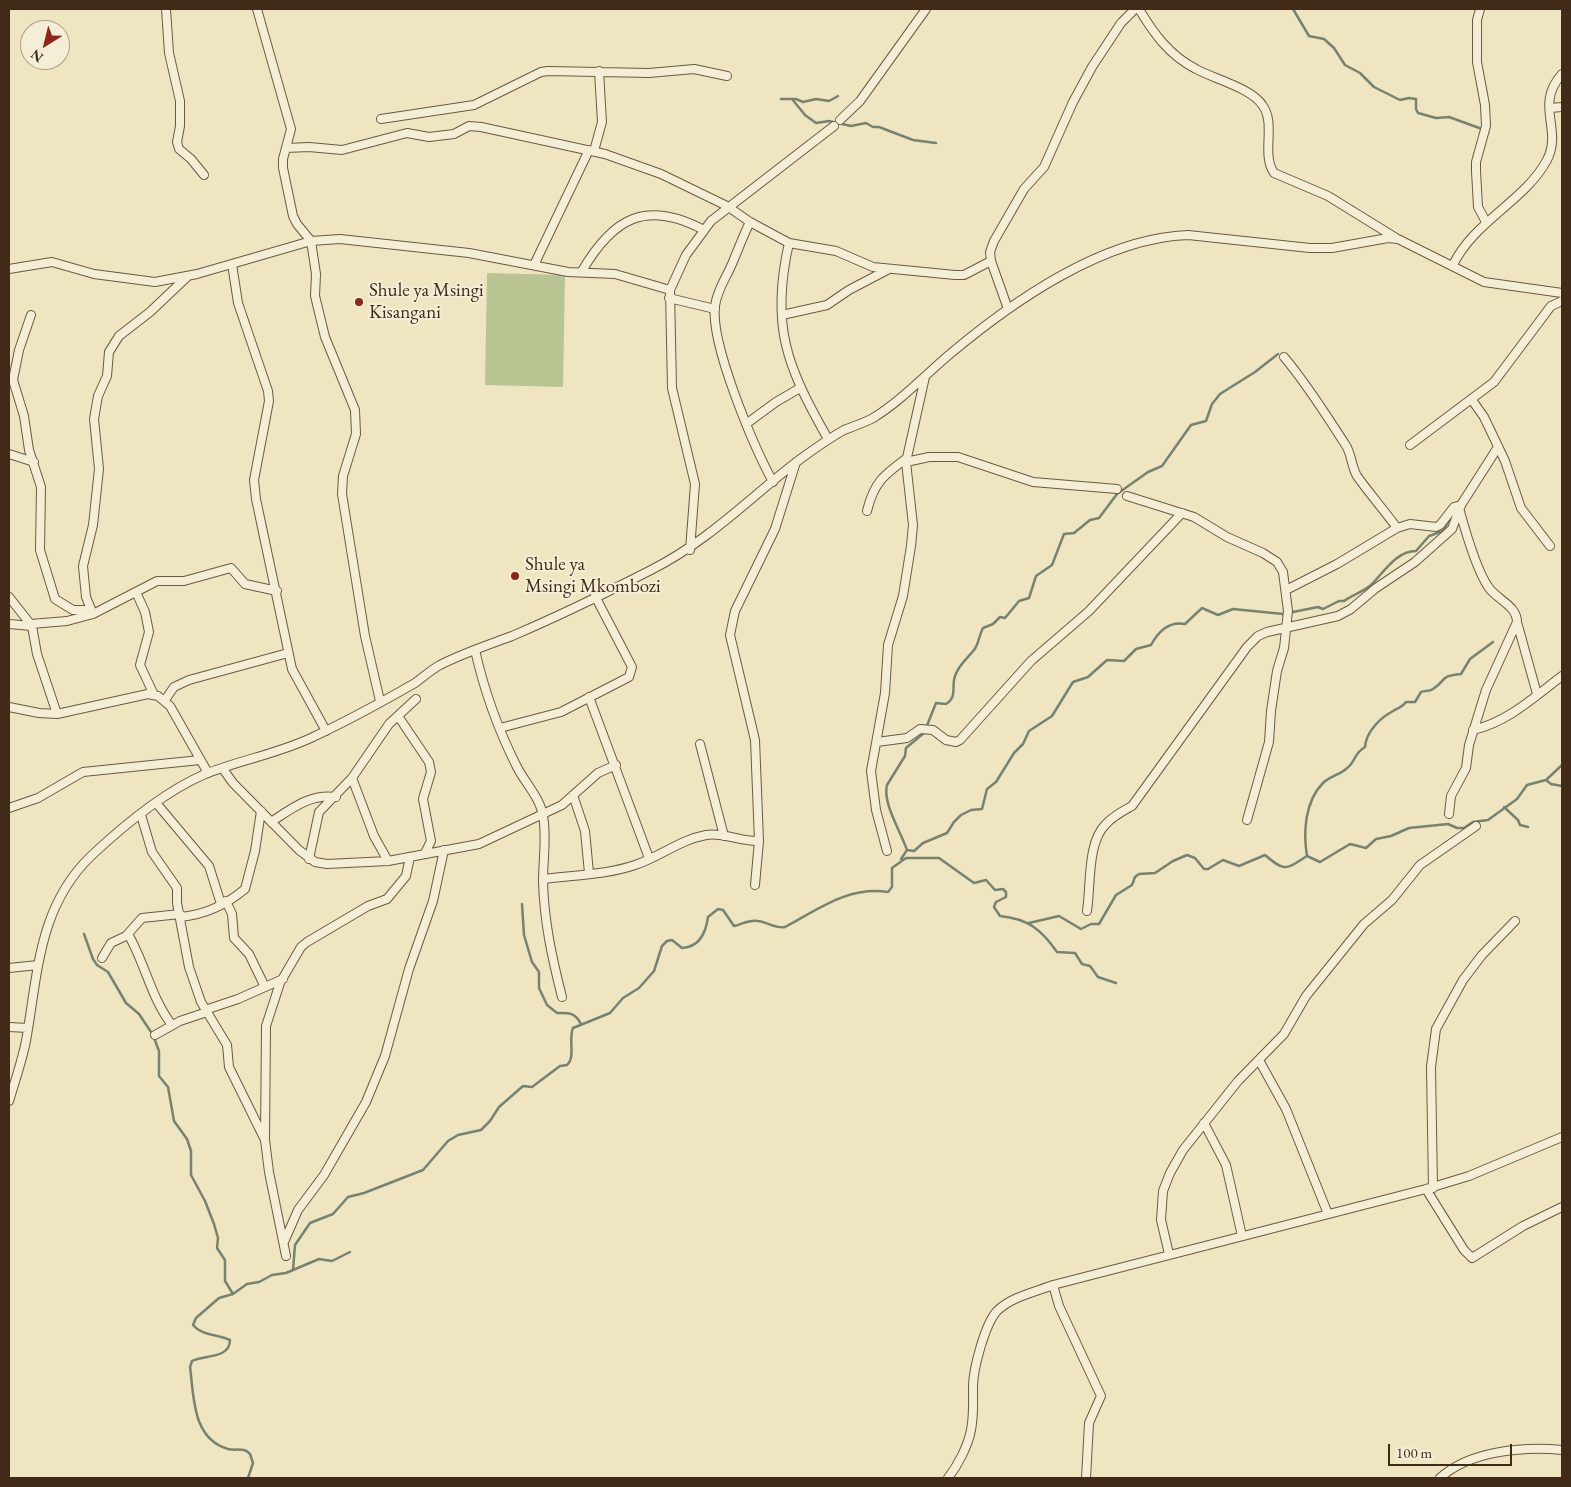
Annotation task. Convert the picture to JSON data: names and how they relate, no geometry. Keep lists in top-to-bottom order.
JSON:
{
  "places": ["Shule ya Msingi Kisangani", "Shule ya Msingi Mkombozi"],
  "scale_bar": "100 m",
  "north": "bottom left"
}
